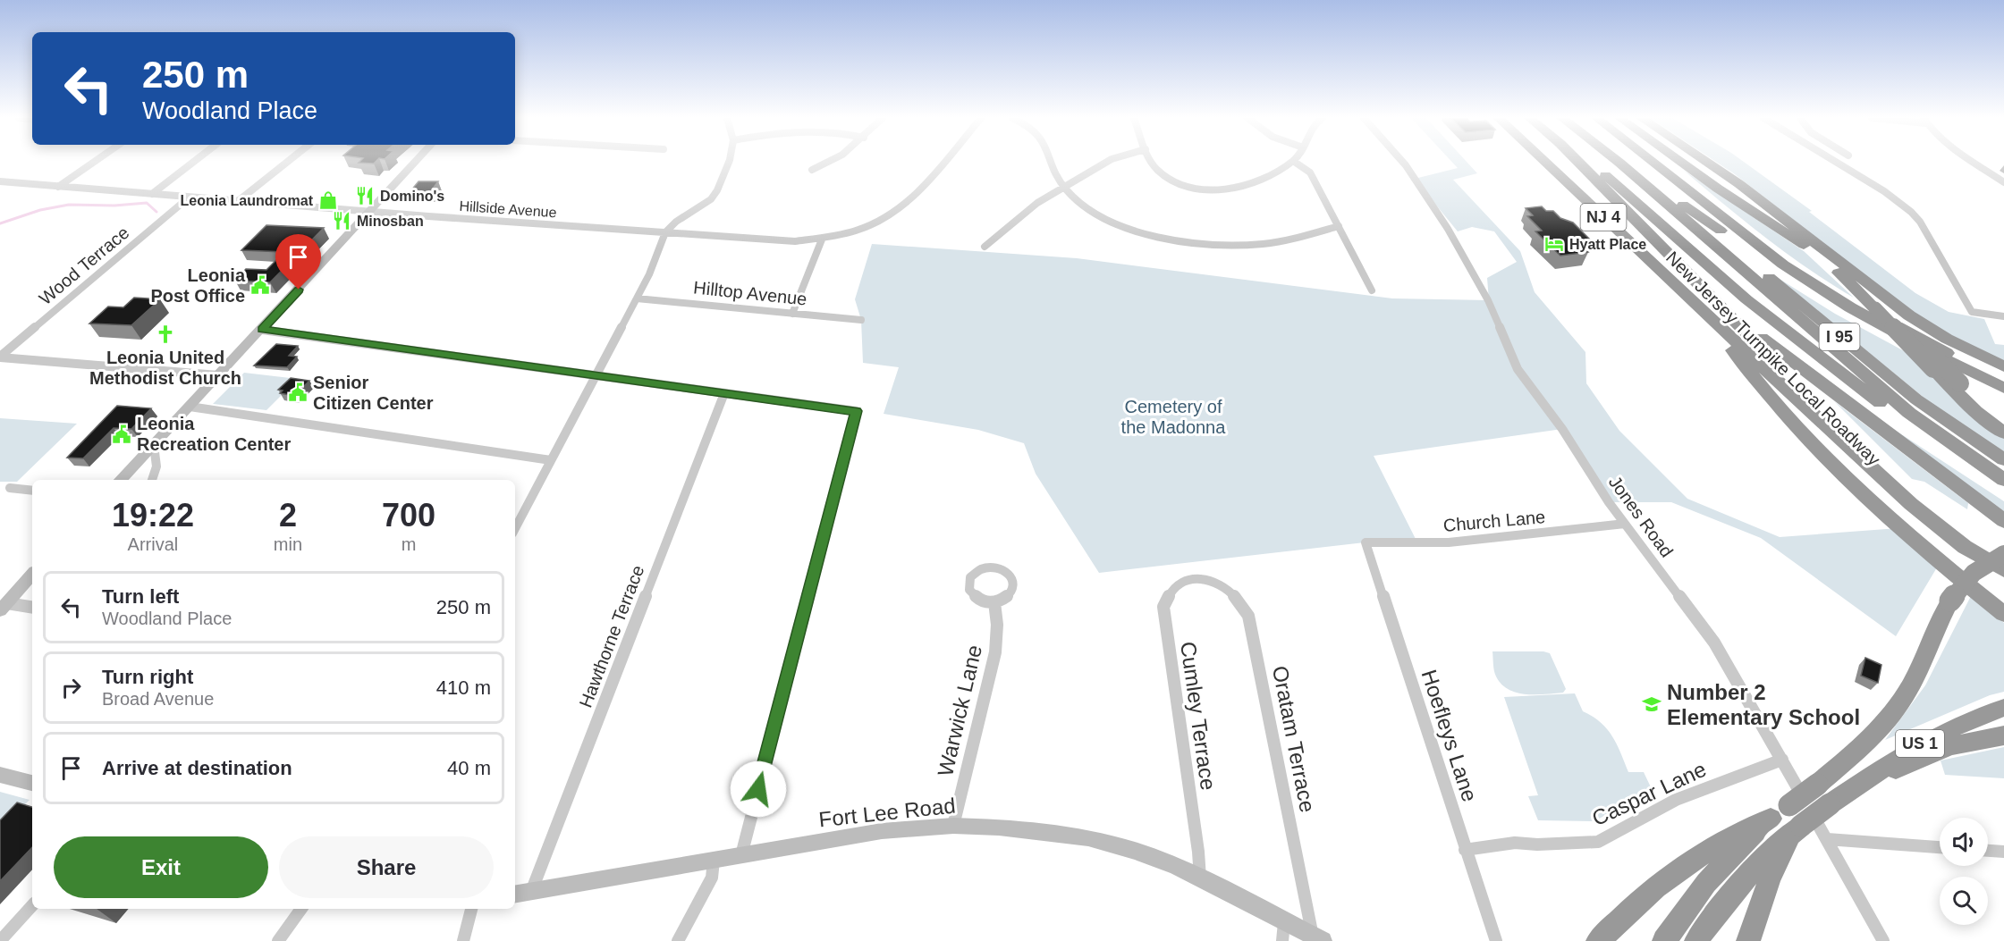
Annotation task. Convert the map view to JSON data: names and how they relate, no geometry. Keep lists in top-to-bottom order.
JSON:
{
  "streets": {
    "highway": [
      "NJ 4",
      "I 95",
      "New Jersey Turnpike Local Roadway",
      "US 1"
    ],
    "street": [
      "Hillside Avenue",
      "Wood Terrace",
      "Hilltop Avenue",
      "Jones Road",
      "Church Lane",
      "Hawthorne Terrace",
      "Warwick Lane",
      "Cumley Terrace",
      "Hoefleys Lane",
      "Oratam Terrace",
      "Caspar Lane",
      "Fort Lee Road"
    ]
  },
  "crossings": [
    ["Hillside Avenue", "Wood Terrace"],
    ["Jones Road", "Church Lane"],
    ["Jones Road", "Caspar Lane"],
    ["Church Lane", "Hoefleys Lane"],
    ["Hawthorne Terrace", "Fort Lee Road"],
    ["Warwick Lane", "Fort Lee Road"],
    ["Cumley Terrace", "Oratam Terrace"],
    ["Cumley Terrace", "Fort Lee Road"],
    ["Hoefleys Lane", "Caspar Lane"],
    ["Oratam Terrace", "Fort Lee Road"]
  ],
  "parks": ["Cemetery of the Madonna"],
  "places": {
    "restaurant": ["Domino's", "Minosban"],
    "shop": ["Leonia Laundromat"],
    "hotel": ["Hyatt Place"],
    "public building": ["Leonia Post Office", "Senior Citizen Center", "Leonia Recreation Center"],
    "church": ["Leonia United Methodist Church"],
    "school or university": ["Number 2 Elementary School"]
  },
  "page": {
    "turn": ["250 m", "Woodland Place"],
    "eta": [
      "19:22",
      "Arrival",
      "2",
      "min",
      "700",
      "m"
    ],
    "list": [
      {
        "name": "Turn left",
        "note": "Woodland Place",
        "value": "250 m"
      },
      {
        "name": "Turn right",
        "note": "Broad Avenue",
        "value": "410 m"
      },
      {
        "name": "Arrive at destination",
        "value": "40 m"
      }
    ],
    "buttons": ["Exit", "Share"]
  }
}
